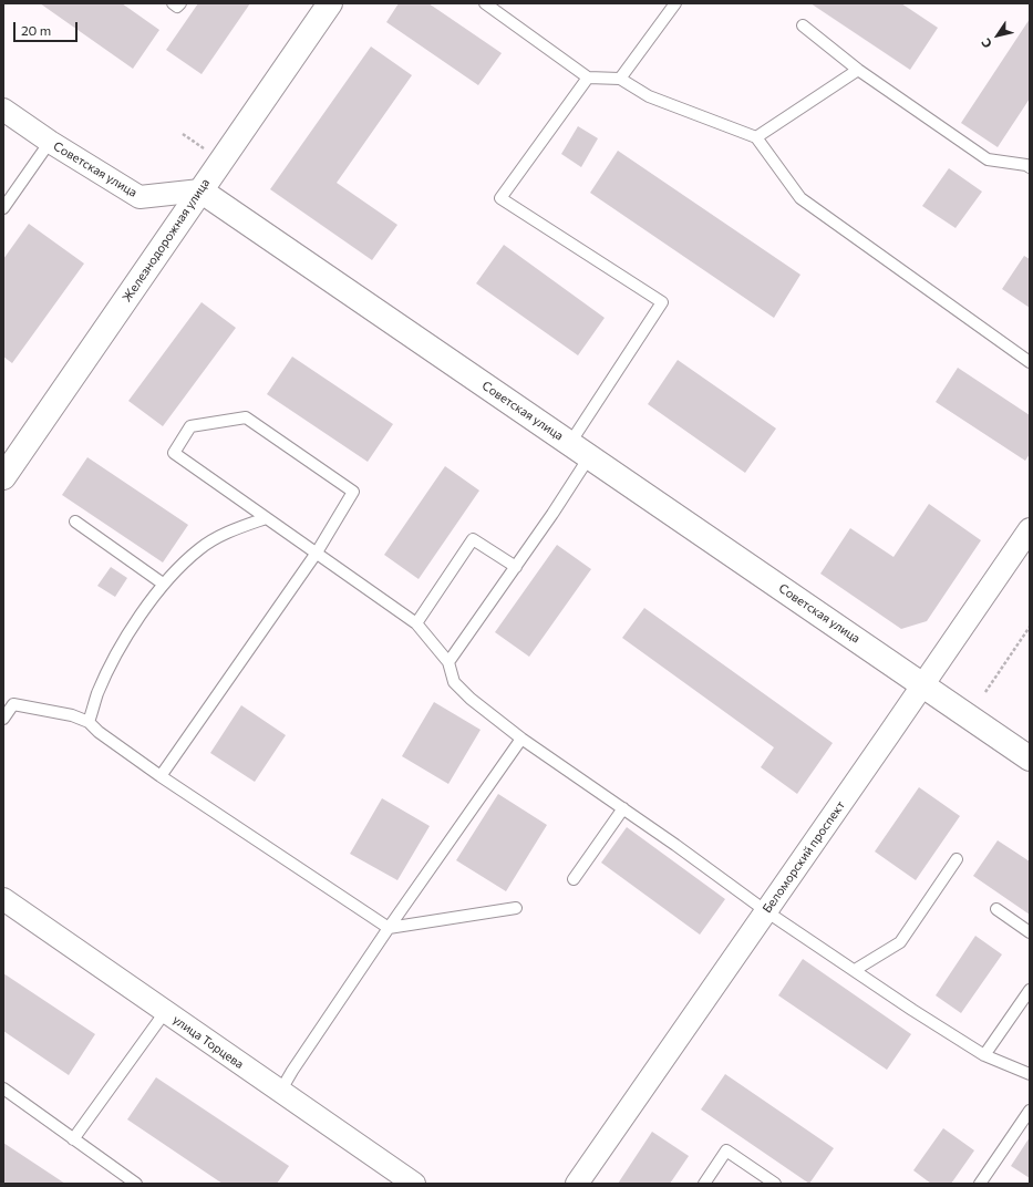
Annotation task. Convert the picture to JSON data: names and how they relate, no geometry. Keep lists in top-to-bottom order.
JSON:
{
  "streets": {
    "street": [
      "Советская улица",
      "Железнодорожная улица",
      "Беломорский проспект",
      "улица Торцева"
    ]
  },
  "crossings": [
    ["Советская улица", "Железнодорожная улица"],
    ["Советская улица", "Беломорский проспект"]
  ],
  "scale_bar": "20 m",
  "north": "bottom left"
}
